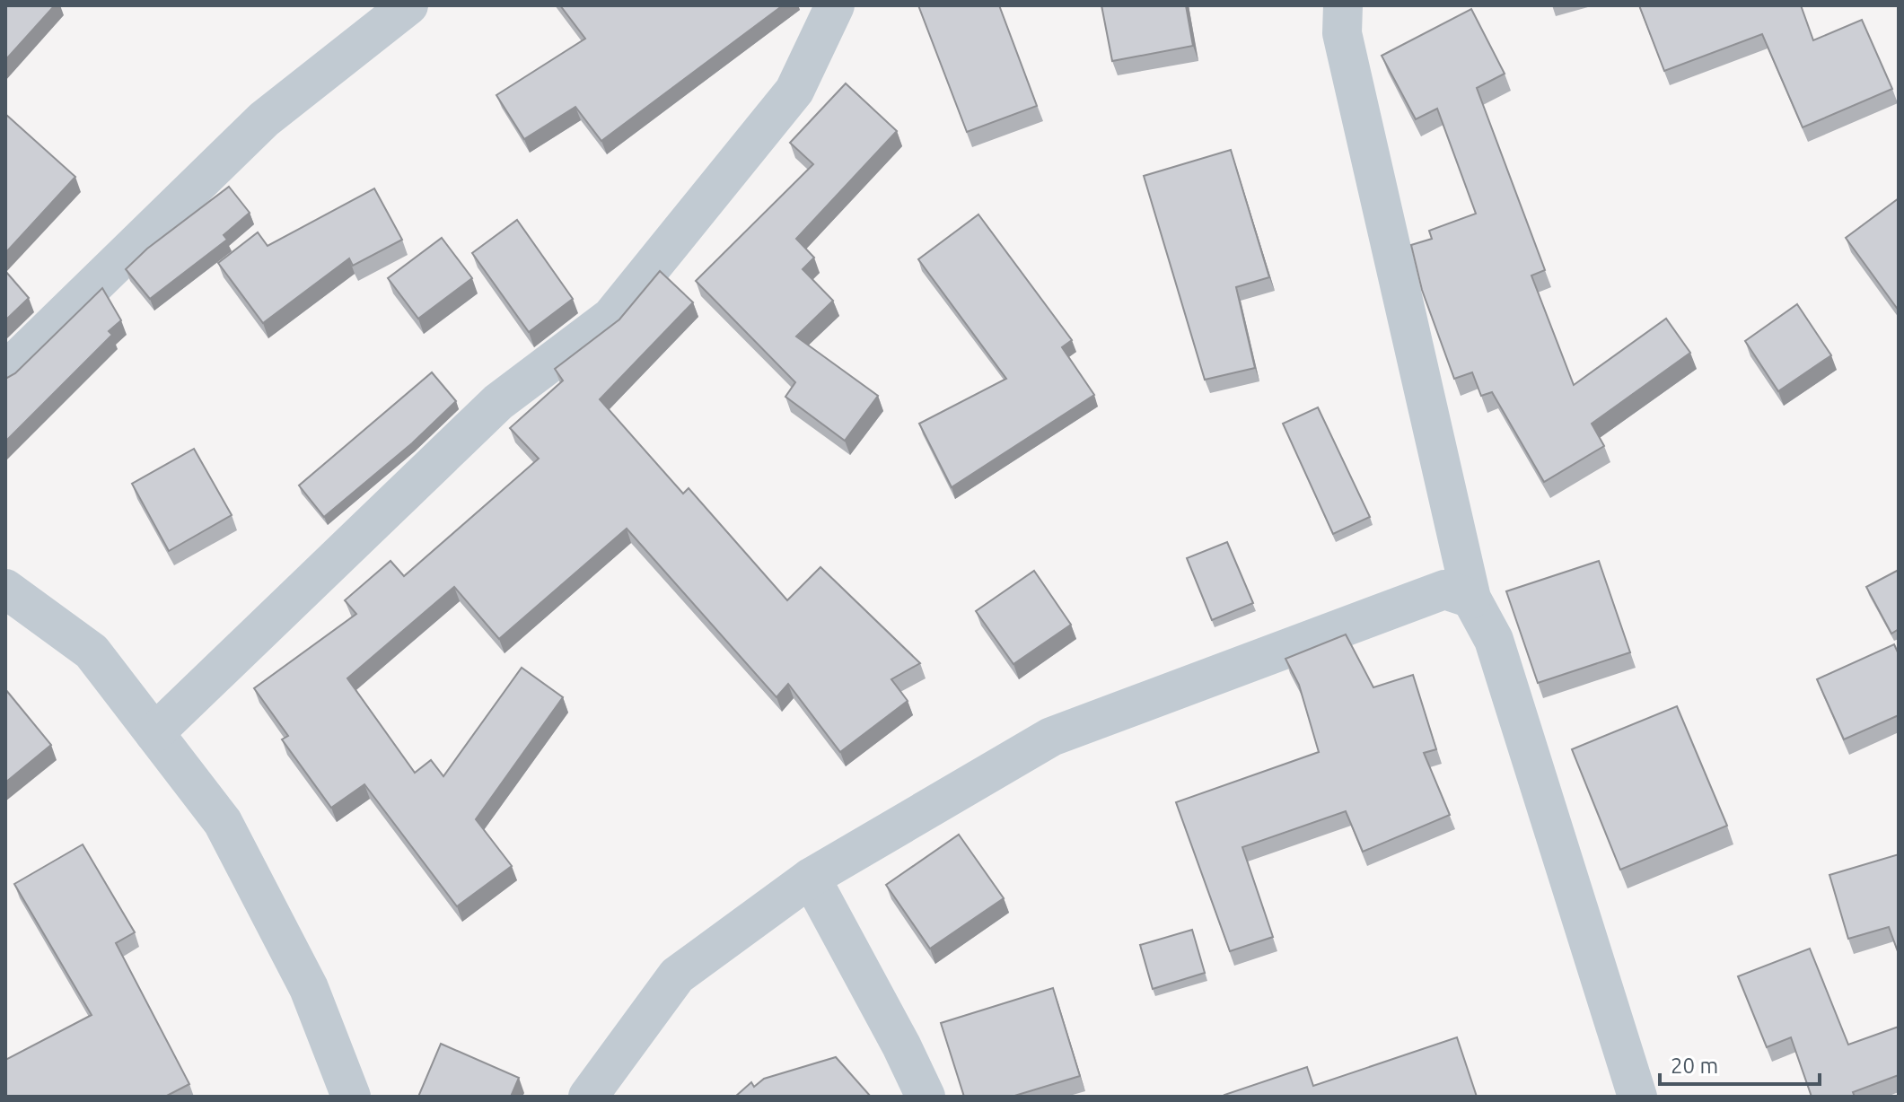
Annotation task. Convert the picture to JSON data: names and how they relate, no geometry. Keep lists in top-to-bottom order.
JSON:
{
  "scale_bar": "20 m"
}
